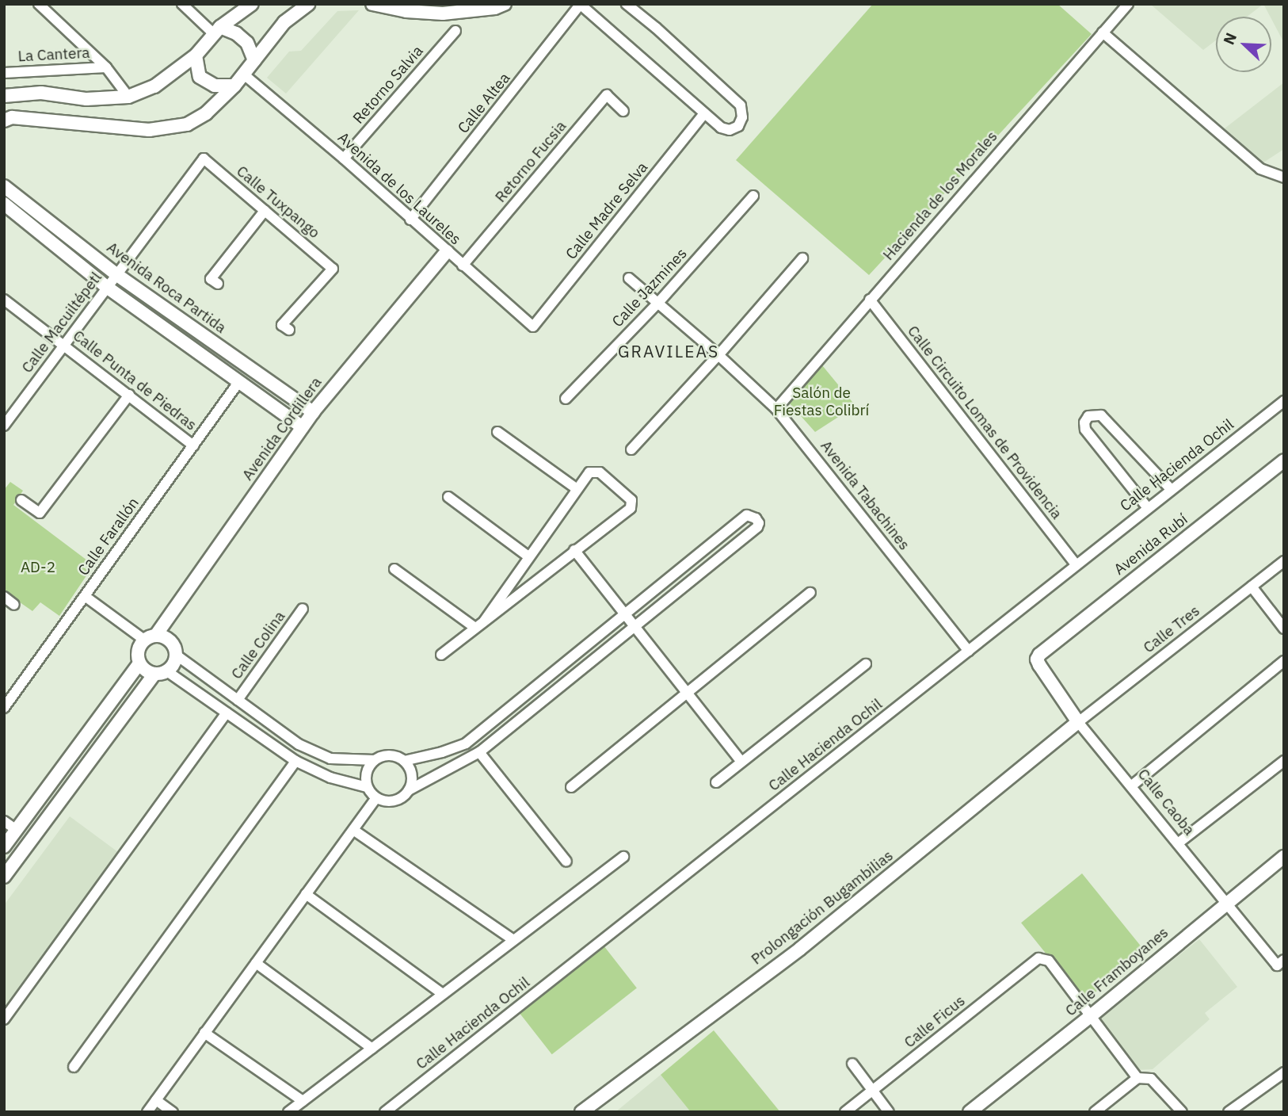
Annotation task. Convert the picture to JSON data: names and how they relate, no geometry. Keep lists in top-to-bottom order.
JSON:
{
  "streets": {
    "street": [
      "La Cantera",
      "Retorno Salvia",
      "Calle Altea",
      "Retorno Fucsia",
      "Avenida de los Laureles",
      "Hacienda de los Morales",
      "Calle Tuxpango",
      "Calle Madre Selva",
      "Avenida Roca Partida",
      "Calle Jazmines",
      "Calle Macuiltépetl",
      "Calle Punta de Piedras",
      "Calle Circuito Lomas de Providencia",
      "Avenida Cordillera",
      "Calle Hacienda Ochil",
      "Avenida Tabachines",
      "Calle Farallón",
      "Avenida Rubí",
      "Calle Tres",
      "Calle Colina",
      "Calle Caoba",
      "Prolongación Bugambilias",
      "Calle Framboyanes",
      "Calle Ficus"
    ]
  },
  "crossings": [
    ["Retorno Salvia", "Avenida de los Laureles"],
    ["Calle Altea", "Avenida de los Laureles"],
    ["Retorno Fucsia", "Avenida de los Laureles"],
    ["Avenida de los Laureles", "Calle Madre Selva"],
    ["Avenida de los Laureles", "Avenida Cordillera"],
    ["Hacienda de los Morales", "Calle Circuito Lomas de Providencia"],
    ["Hacienda de los Morales", "Avenida Tabachines"],
    ["Calle Tuxpango", "Calle Macuiltépetl"],
    ["Avenida Roca Partida", "Calle Macuiltépetl"],
    ["Avenida Roca Partida", "Avenida Cordillera"],
    ["Calle Jazmines", "Avenida Tabachines"],
    ["Calle Macuiltépetl", "Calle Punta de Piedras"],
    ["Calle Punta de Piedras", "Calle Farallón"],
    ["Calle Circuito Lomas de Providencia", "Calle Hacienda Ochil"],
    ["Calle Hacienda Ochil", "Avenida Tabachines"],
    ["Avenida Rubí", "Calle Caoba"],
    ["Calle Tres", "Calle Caoba"],
    ["Calle Tres", "Prolongación Bugambilias"],
    ["Calle Caoba", "Prolongación Bugambilias"],
    ["Calle Caoba", "Calle Framboyanes"],
    ["Calle Framboyanes", "Calle Ficus"]
  ],
  "districts": ["GRAVILEAS"],
  "parks": ["Salón de Fiestas Colibrí", "AD-2"],
  "north": "top left"
}
